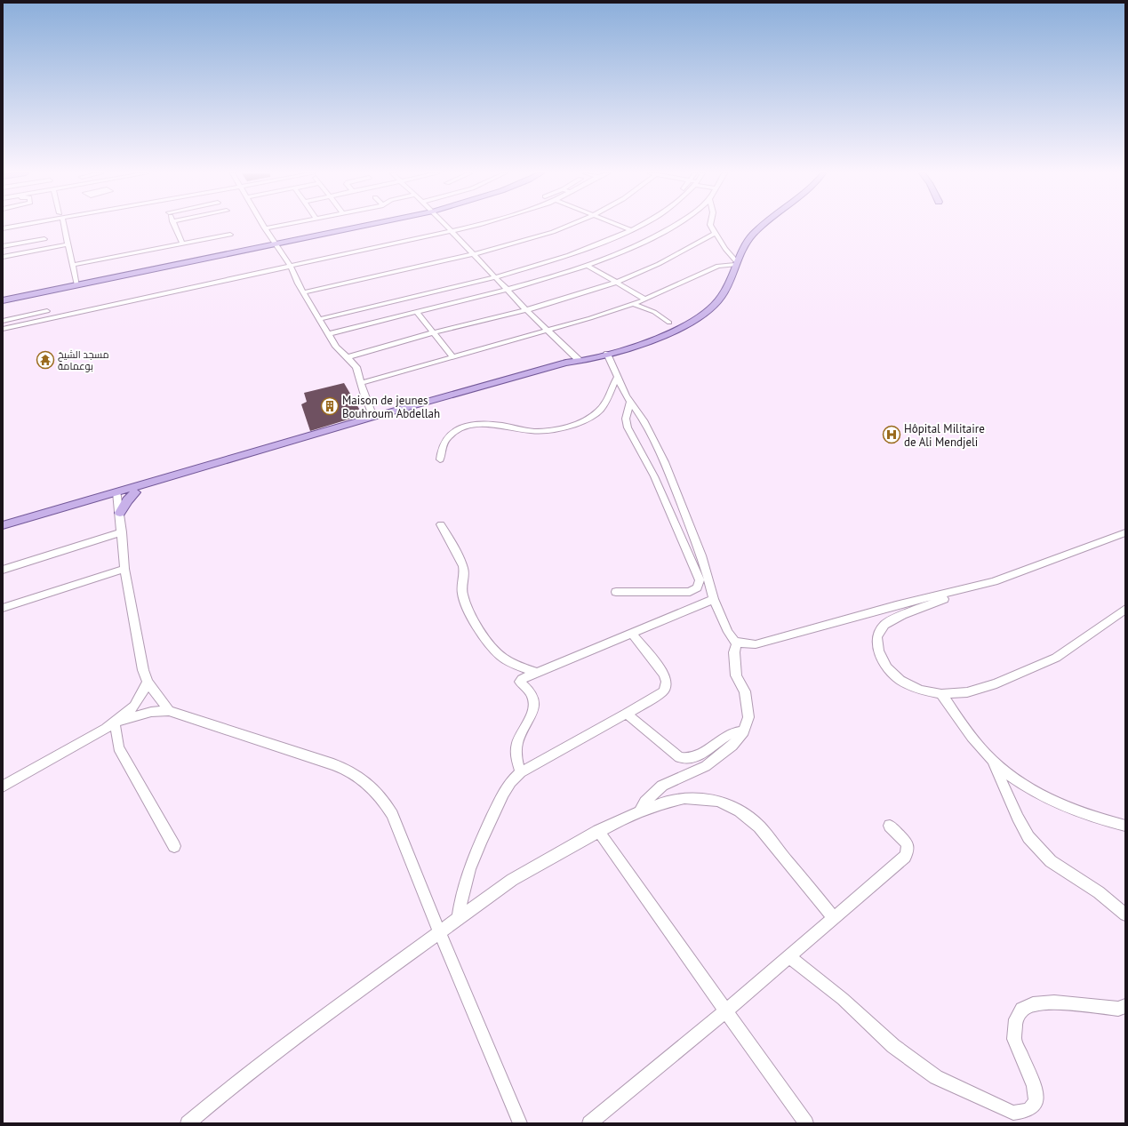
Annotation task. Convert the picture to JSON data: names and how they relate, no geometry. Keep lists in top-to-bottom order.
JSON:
{
  "places": {
    "temple": ["مسجد الشيخ بوعمامة"],
    "building": ["Maison de jeunes Bouhroum Abdellah"],
    "hospital": ["Hôpital Militaire de Ali Mendjeli"]
  }
}
